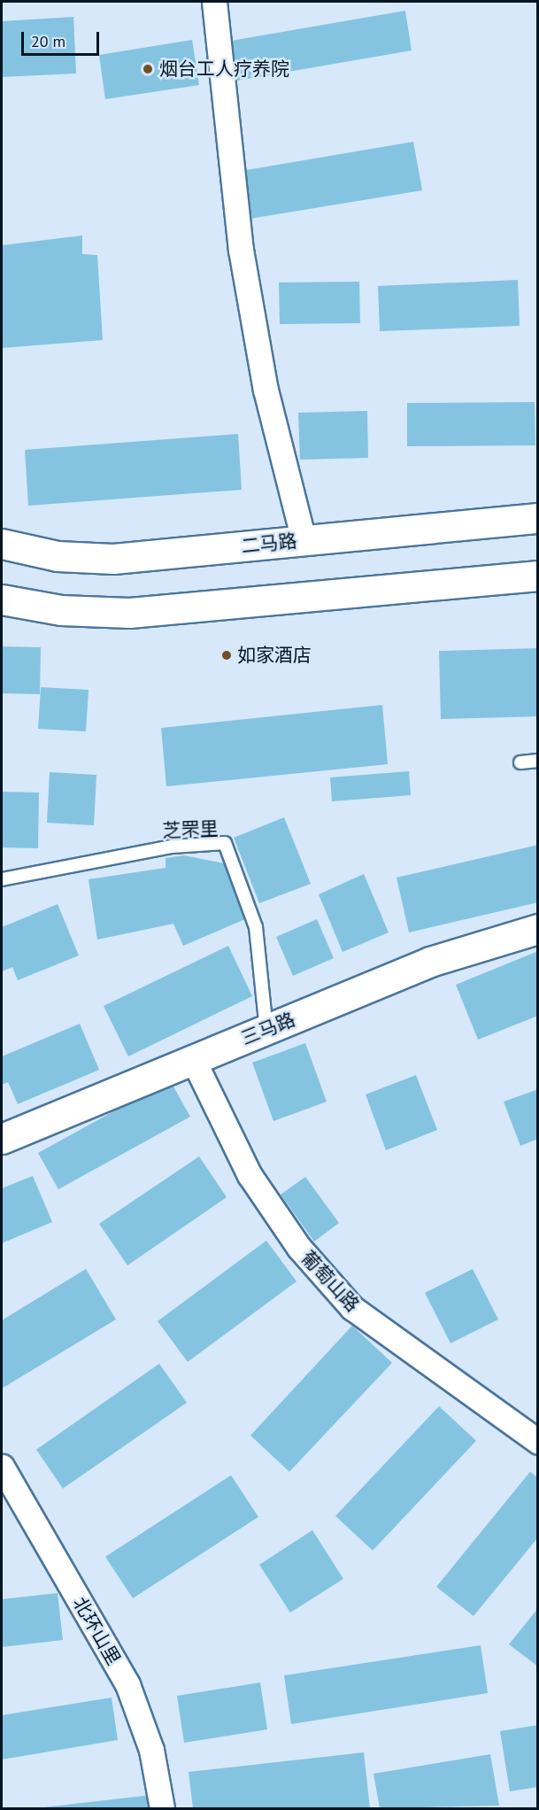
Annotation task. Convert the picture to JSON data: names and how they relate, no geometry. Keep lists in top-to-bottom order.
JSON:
{
  "streets": {
    "main road": ["二马路", "三马路"],
    "street": ["葡萄山路", "北环山里"],
    "lane": ["芝罘里"]
  },
  "crossings": [
    ["芝罘里", "三马路"],
    ["三马路", "葡萄山路"]
  ],
  "places": ["烟台工人疗养院", "如家酒店"],
  "scale_bar": "20 m"
}
